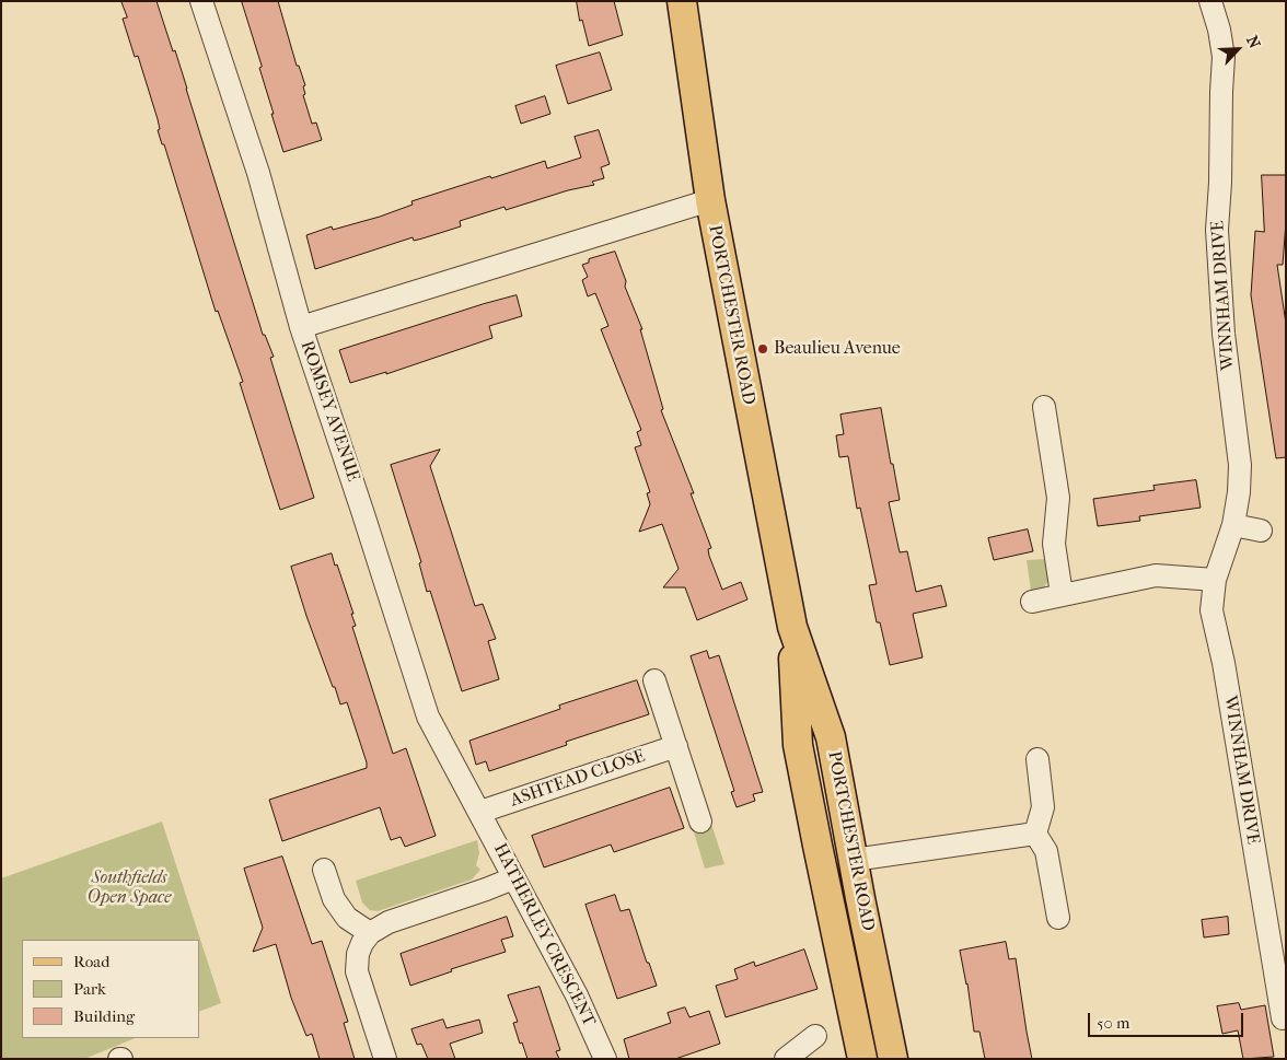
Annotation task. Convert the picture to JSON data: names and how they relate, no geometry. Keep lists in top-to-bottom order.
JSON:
{
  "streets": {
    "main road": ["PORTCHESTER ROAD"],
    "street": [
      "WINNHAM DRIVE",
      "ROMSEY AVENUE",
      "ASHTEAD CLOSE",
      "HATHERLEY CRESCENT"
    ]
  },
  "crossings": [
    ["ROMSEY AVENUE", "ASHTEAD CLOSE"],
    ["ROMSEY AVENUE", "HATHERLEY CRESCENT"],
    ["ASHTEAD CLOSE", "HATHERLEY CRESCENT"]
  ],
  "parks": ["Southfields Open Space"],
  "places": ["Beaulieu Avenue"],
  "legend": ["Road", "Park", "Building"],
  "scale_bar": "50 m",
  "north": "top right"
}
